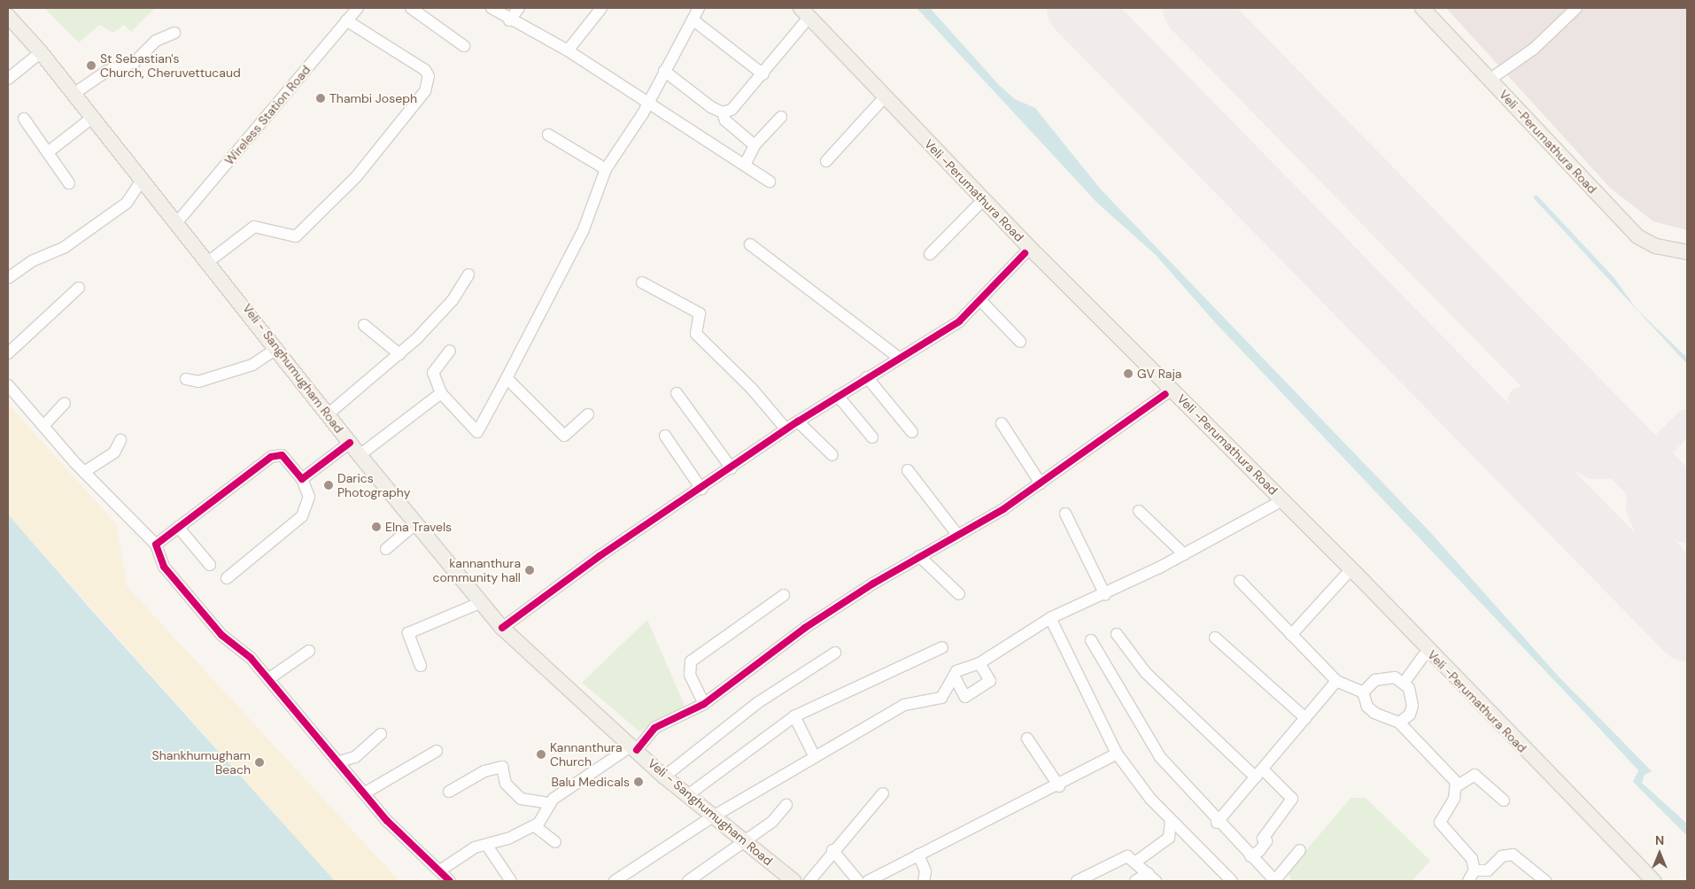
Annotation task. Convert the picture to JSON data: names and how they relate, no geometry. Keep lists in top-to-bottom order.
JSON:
{
  "streets": {
    "main road": ["Veli -Perumathura Road", "Veli - Sanghumugham Road"],
    "street": ["Wireless Station Road"]
  },
  "crossings": [
    ["Wireless Station Road", "Veli - Sanghumugham Road"]
  ],
  "places": [
    "St Sebastian's Church, Cheruvettucaud",
    "Thambi Joseph",
    "GV Raja",
    "Darics Photography",
    "Elna Travels",
    "kannanthura community hall",
    "Kannanthura Church",
    "Shankhumugham Beach",
    "Balu Medicals"
  ],
  "north": "top"
}
